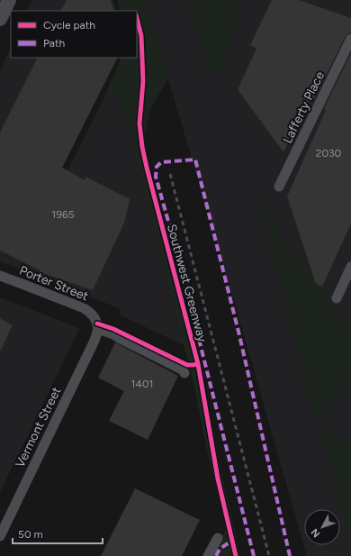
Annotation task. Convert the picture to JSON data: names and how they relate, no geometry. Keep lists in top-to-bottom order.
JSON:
{
  "streets": {
    "street": ["Lafferty Place", "Porter Street", "Vermont Street"],
    "cycle path": ["Southwest Greenway"]
  },
  "crossings": [
    ["Porter Street", "Vermont Street"]
  ],
  "house_numbers": ["2030", "1965", "1401"],
  "legend": ["Cycle path", "Path"],
  "scale_bar": "50 m",
  "north": "bottom left"
}
